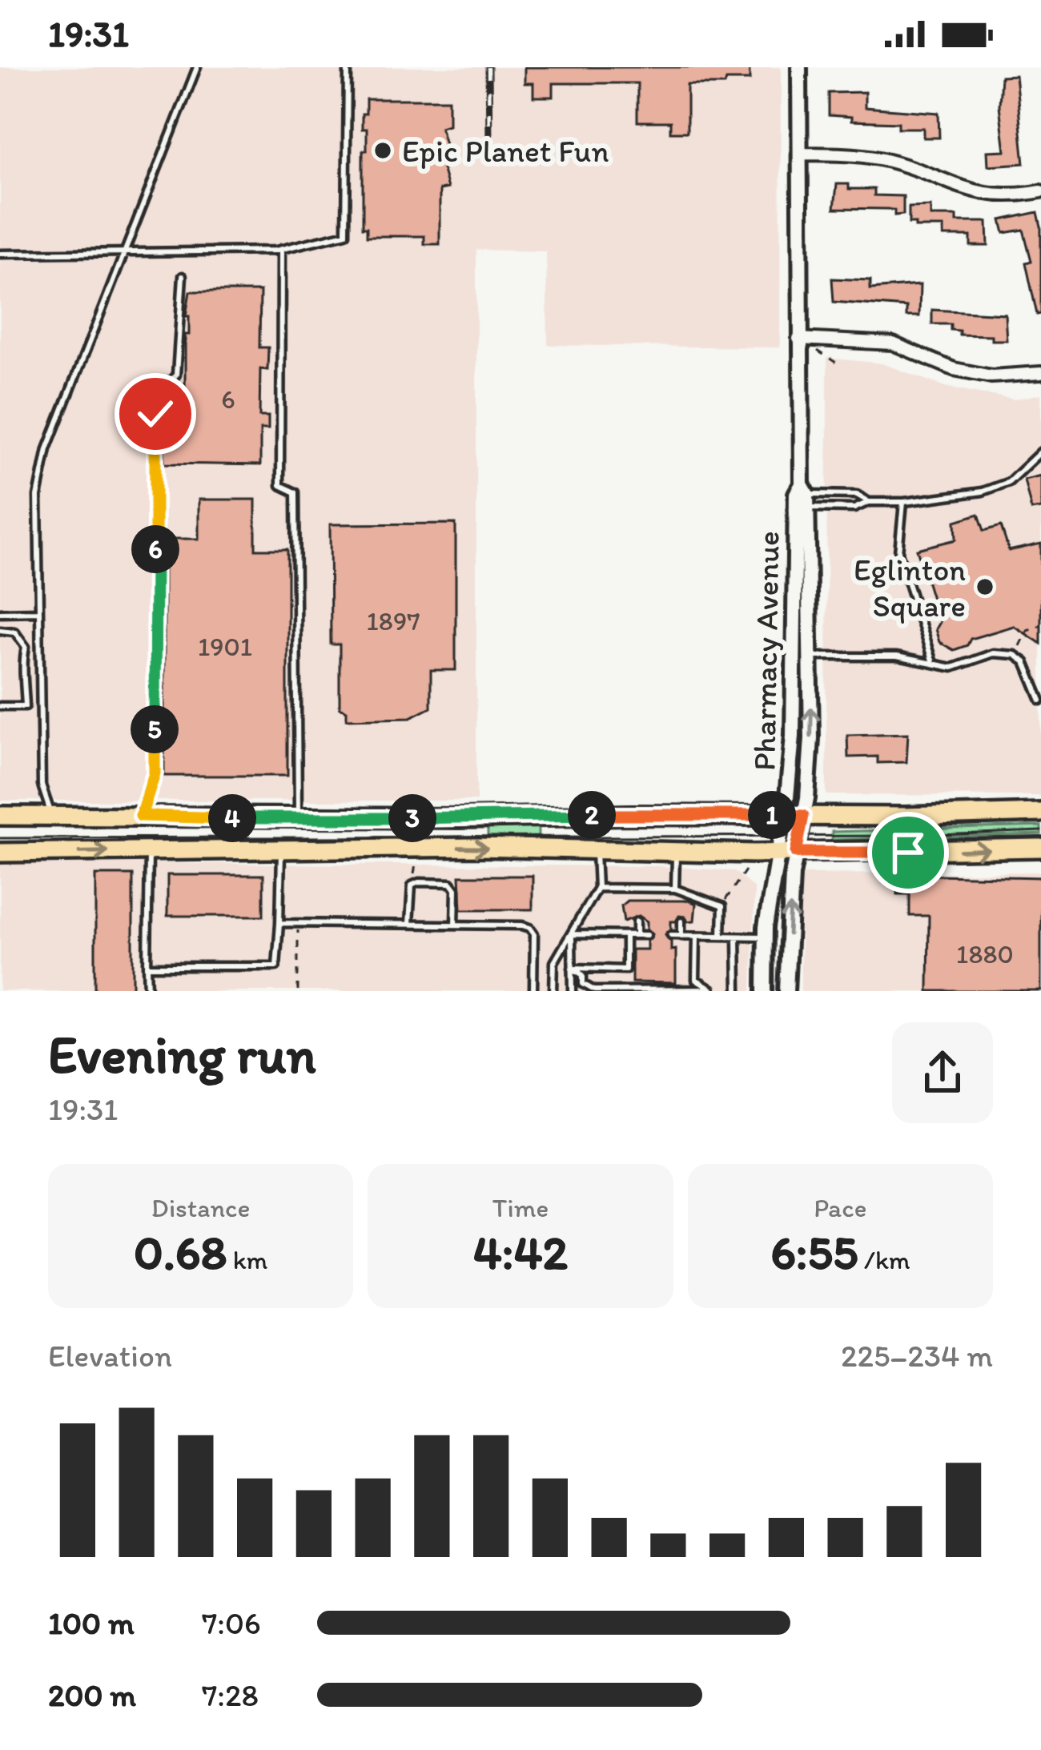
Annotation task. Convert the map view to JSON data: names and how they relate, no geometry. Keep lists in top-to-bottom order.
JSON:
{
  "streets": {
    "street": ["Pharmacy Avenue"]
  },
  "places": ["Epic Planet Fun", "Eglinton Square"],
  "house_numbers": [
    "6",
    "1897",
    "1901",
    "1880"
  ],
  "page": {
    "status": "19:31",
    "pins": [
      "6",
      "5",
      "1",
      "2",
      "3",
      "4"
    ],
    "heading": ["Evening run", "19:31"],
    "stats": [
      ["Distance", "0.68 km"],
      ["Time", "4:42"],
      ["Pace", "6:55 /km"]
    ],
    "chart": ["Elevation", "225–234 m"],
    "list": [
      {
        "name": "100 m",
        "note": "7:06"
      },
      {
        "name": "200 m",
        "note": "7:28"
      }
    ]
  }
}
